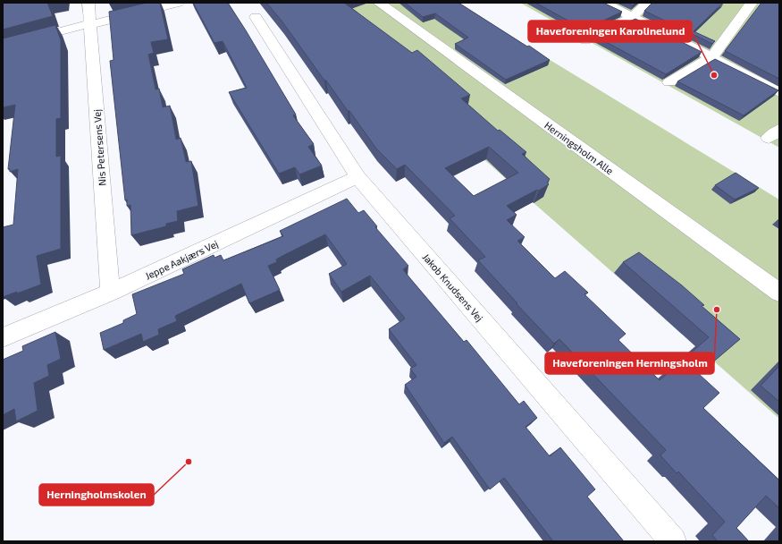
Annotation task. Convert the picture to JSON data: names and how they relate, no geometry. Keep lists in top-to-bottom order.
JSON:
{
  "streets": {
    "street": [
      "Nis Petersens Vej",
      "Herningsholm Alle",
      "Jeppe Aakjærs Vej",
      "Jakob Knudsens Vej"
    ]
  },
  "crossings": [
    ["Nis Petersens Vej", "Jeppe Aakjærs Vej"],
    ["Jeppe Aakjærs Vej", "Jakob Knudsens Vej"]
  ],
  "places": ["Haveforeningen Karolinelund", "Haveforeningen Herningsholm", "Herningholmskolen"]
}
